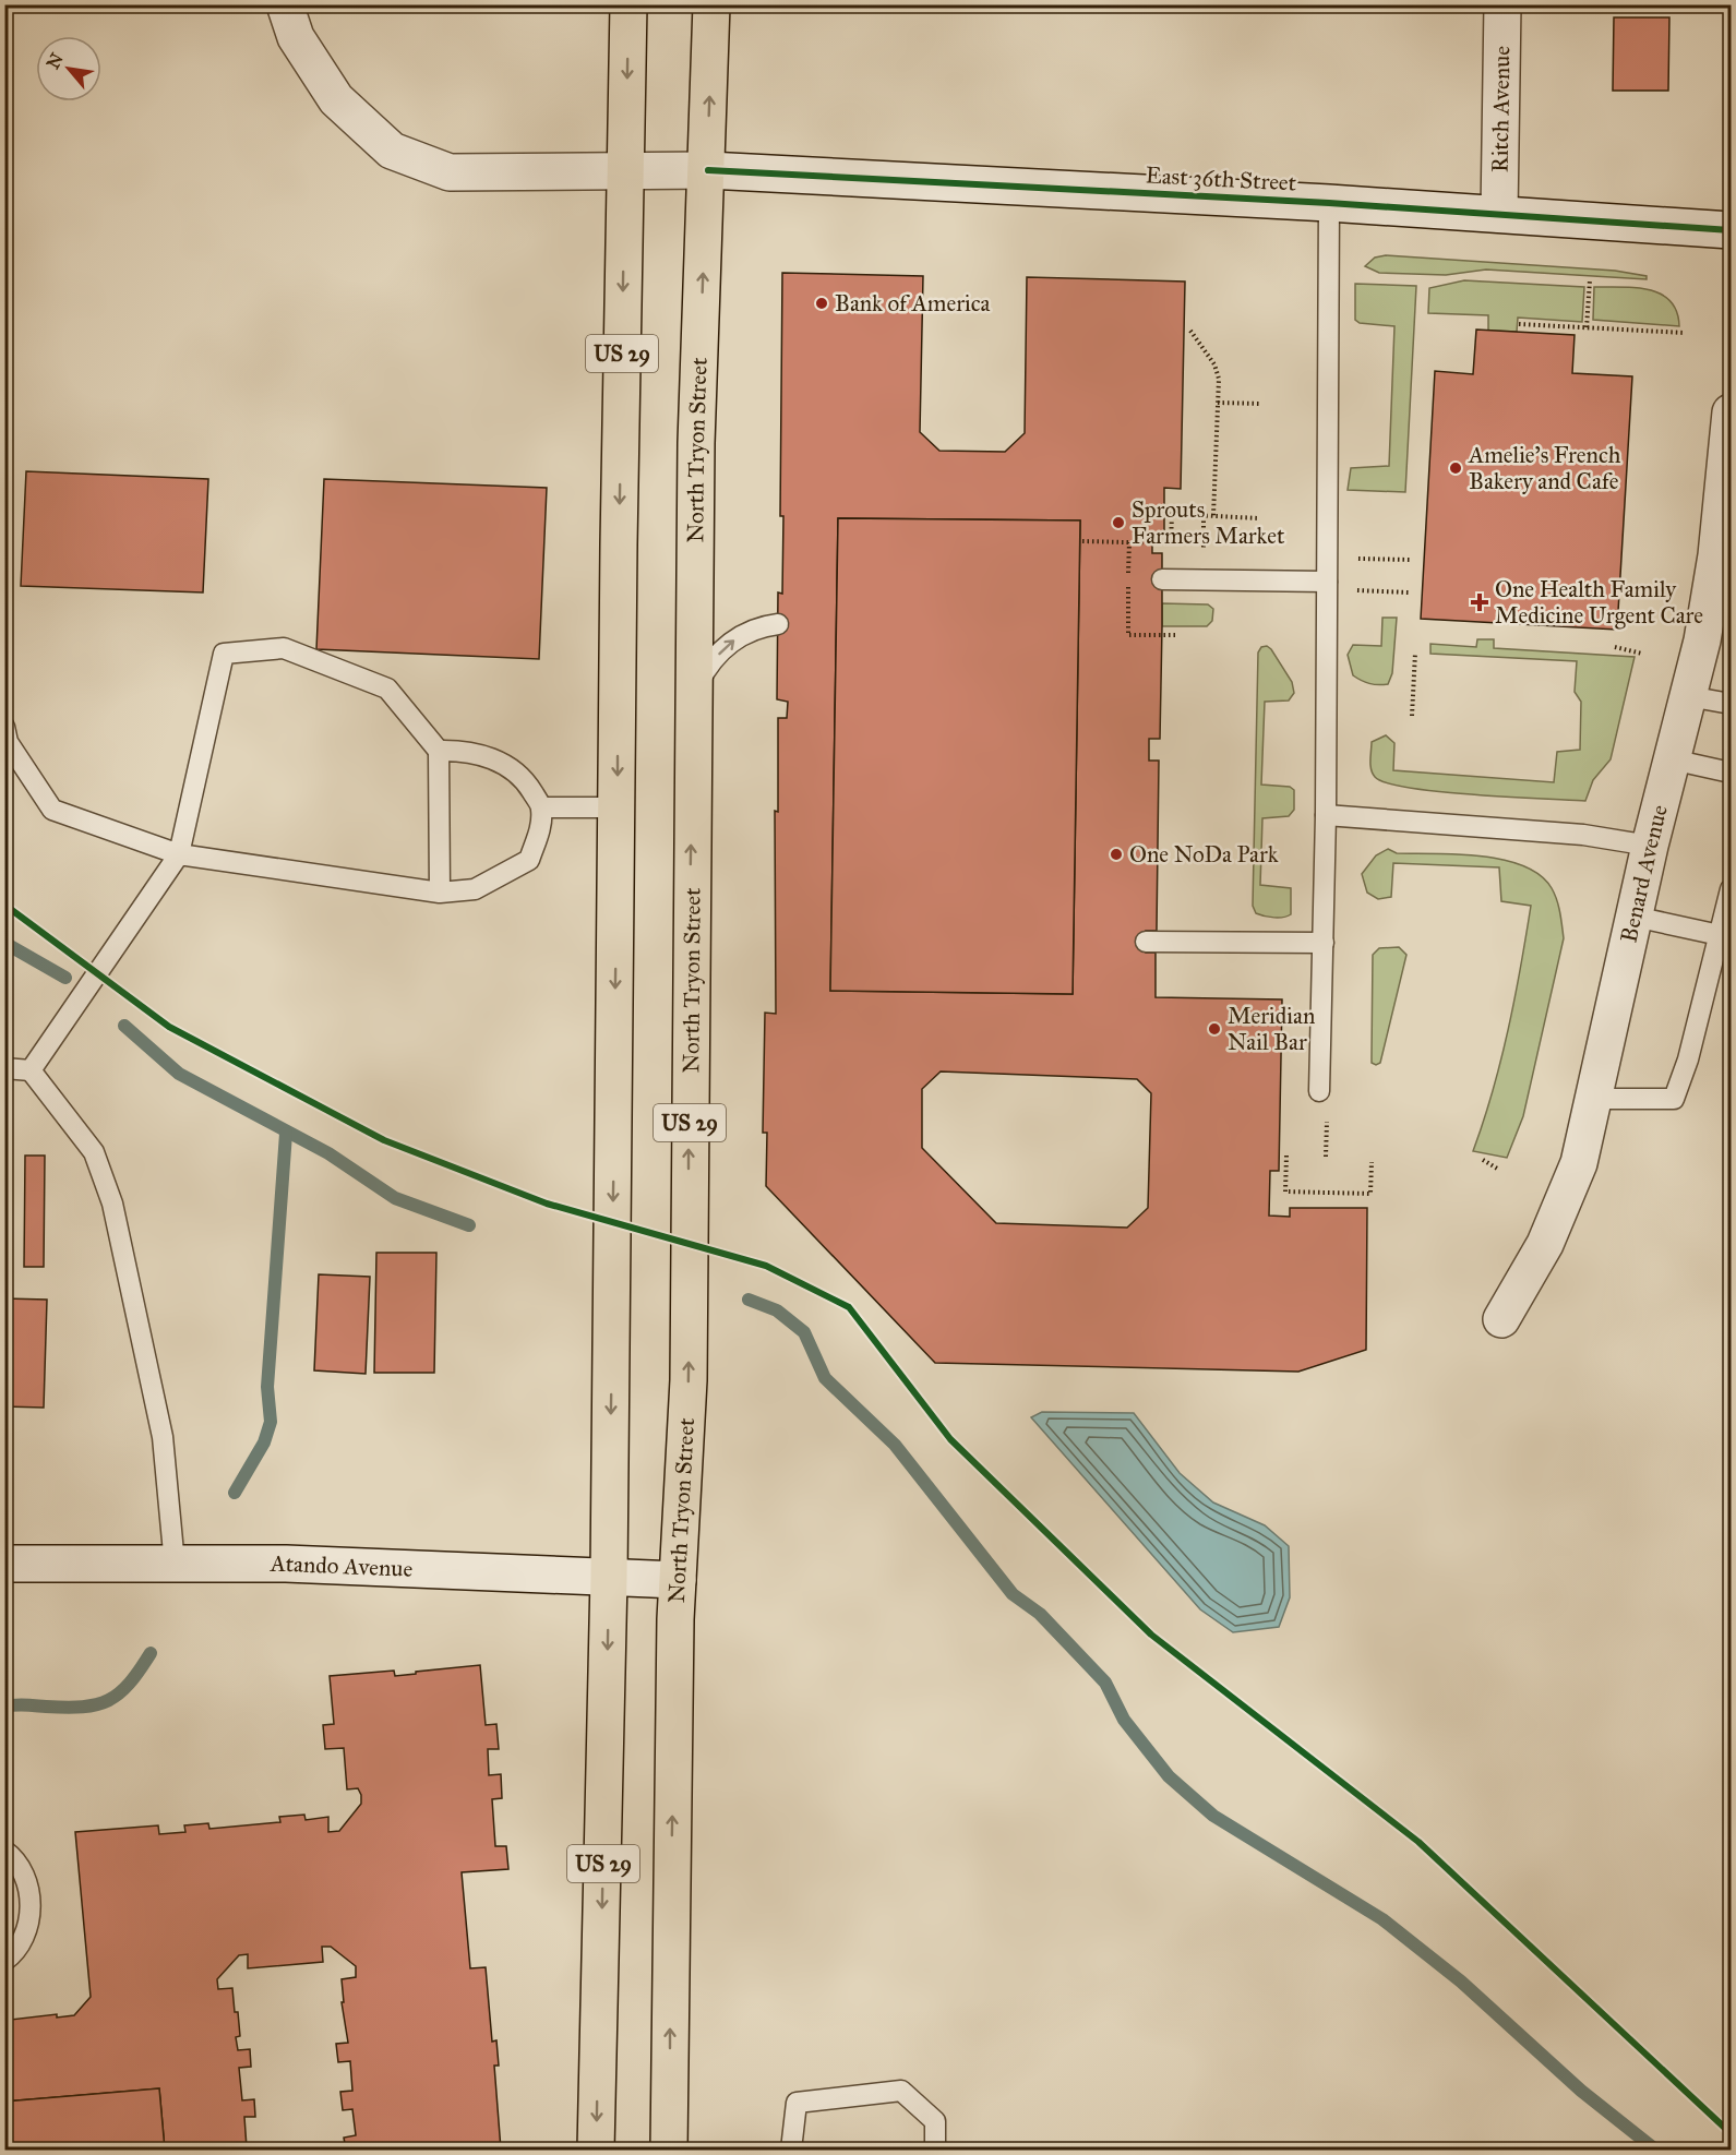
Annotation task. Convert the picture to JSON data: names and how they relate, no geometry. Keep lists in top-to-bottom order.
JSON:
{
  "streets": {
    "main road": ["US 29", "North Tryon Street"],
    "street": [
      "Ritch Avenue",
      "East 36th Street",
      "Benard Avenue",
      "Atando Avenue"
    ]
  },
  "crossings": [
    ["Ritch Avenue", "East 36th Street"],
    ["East 36th Street", "US 29"],
    ["East 36th Street", "North Tryon Street"],
    ["US 29", "Atando Avenue"],
    ["North Tryon Street", "Atando Avenue"]
  ],
  "places": {
    "other": [
      "Bank of America",
      "Amelie’s French Bakery and Cafe",
      "Sprouts Farmers Market",
      "One NoDa Park",
      "Meridian Nail Bar"
    ],
    "health": ["One Health Family Medicine Urgent Care"]
  },
  "north": "top left"
}
